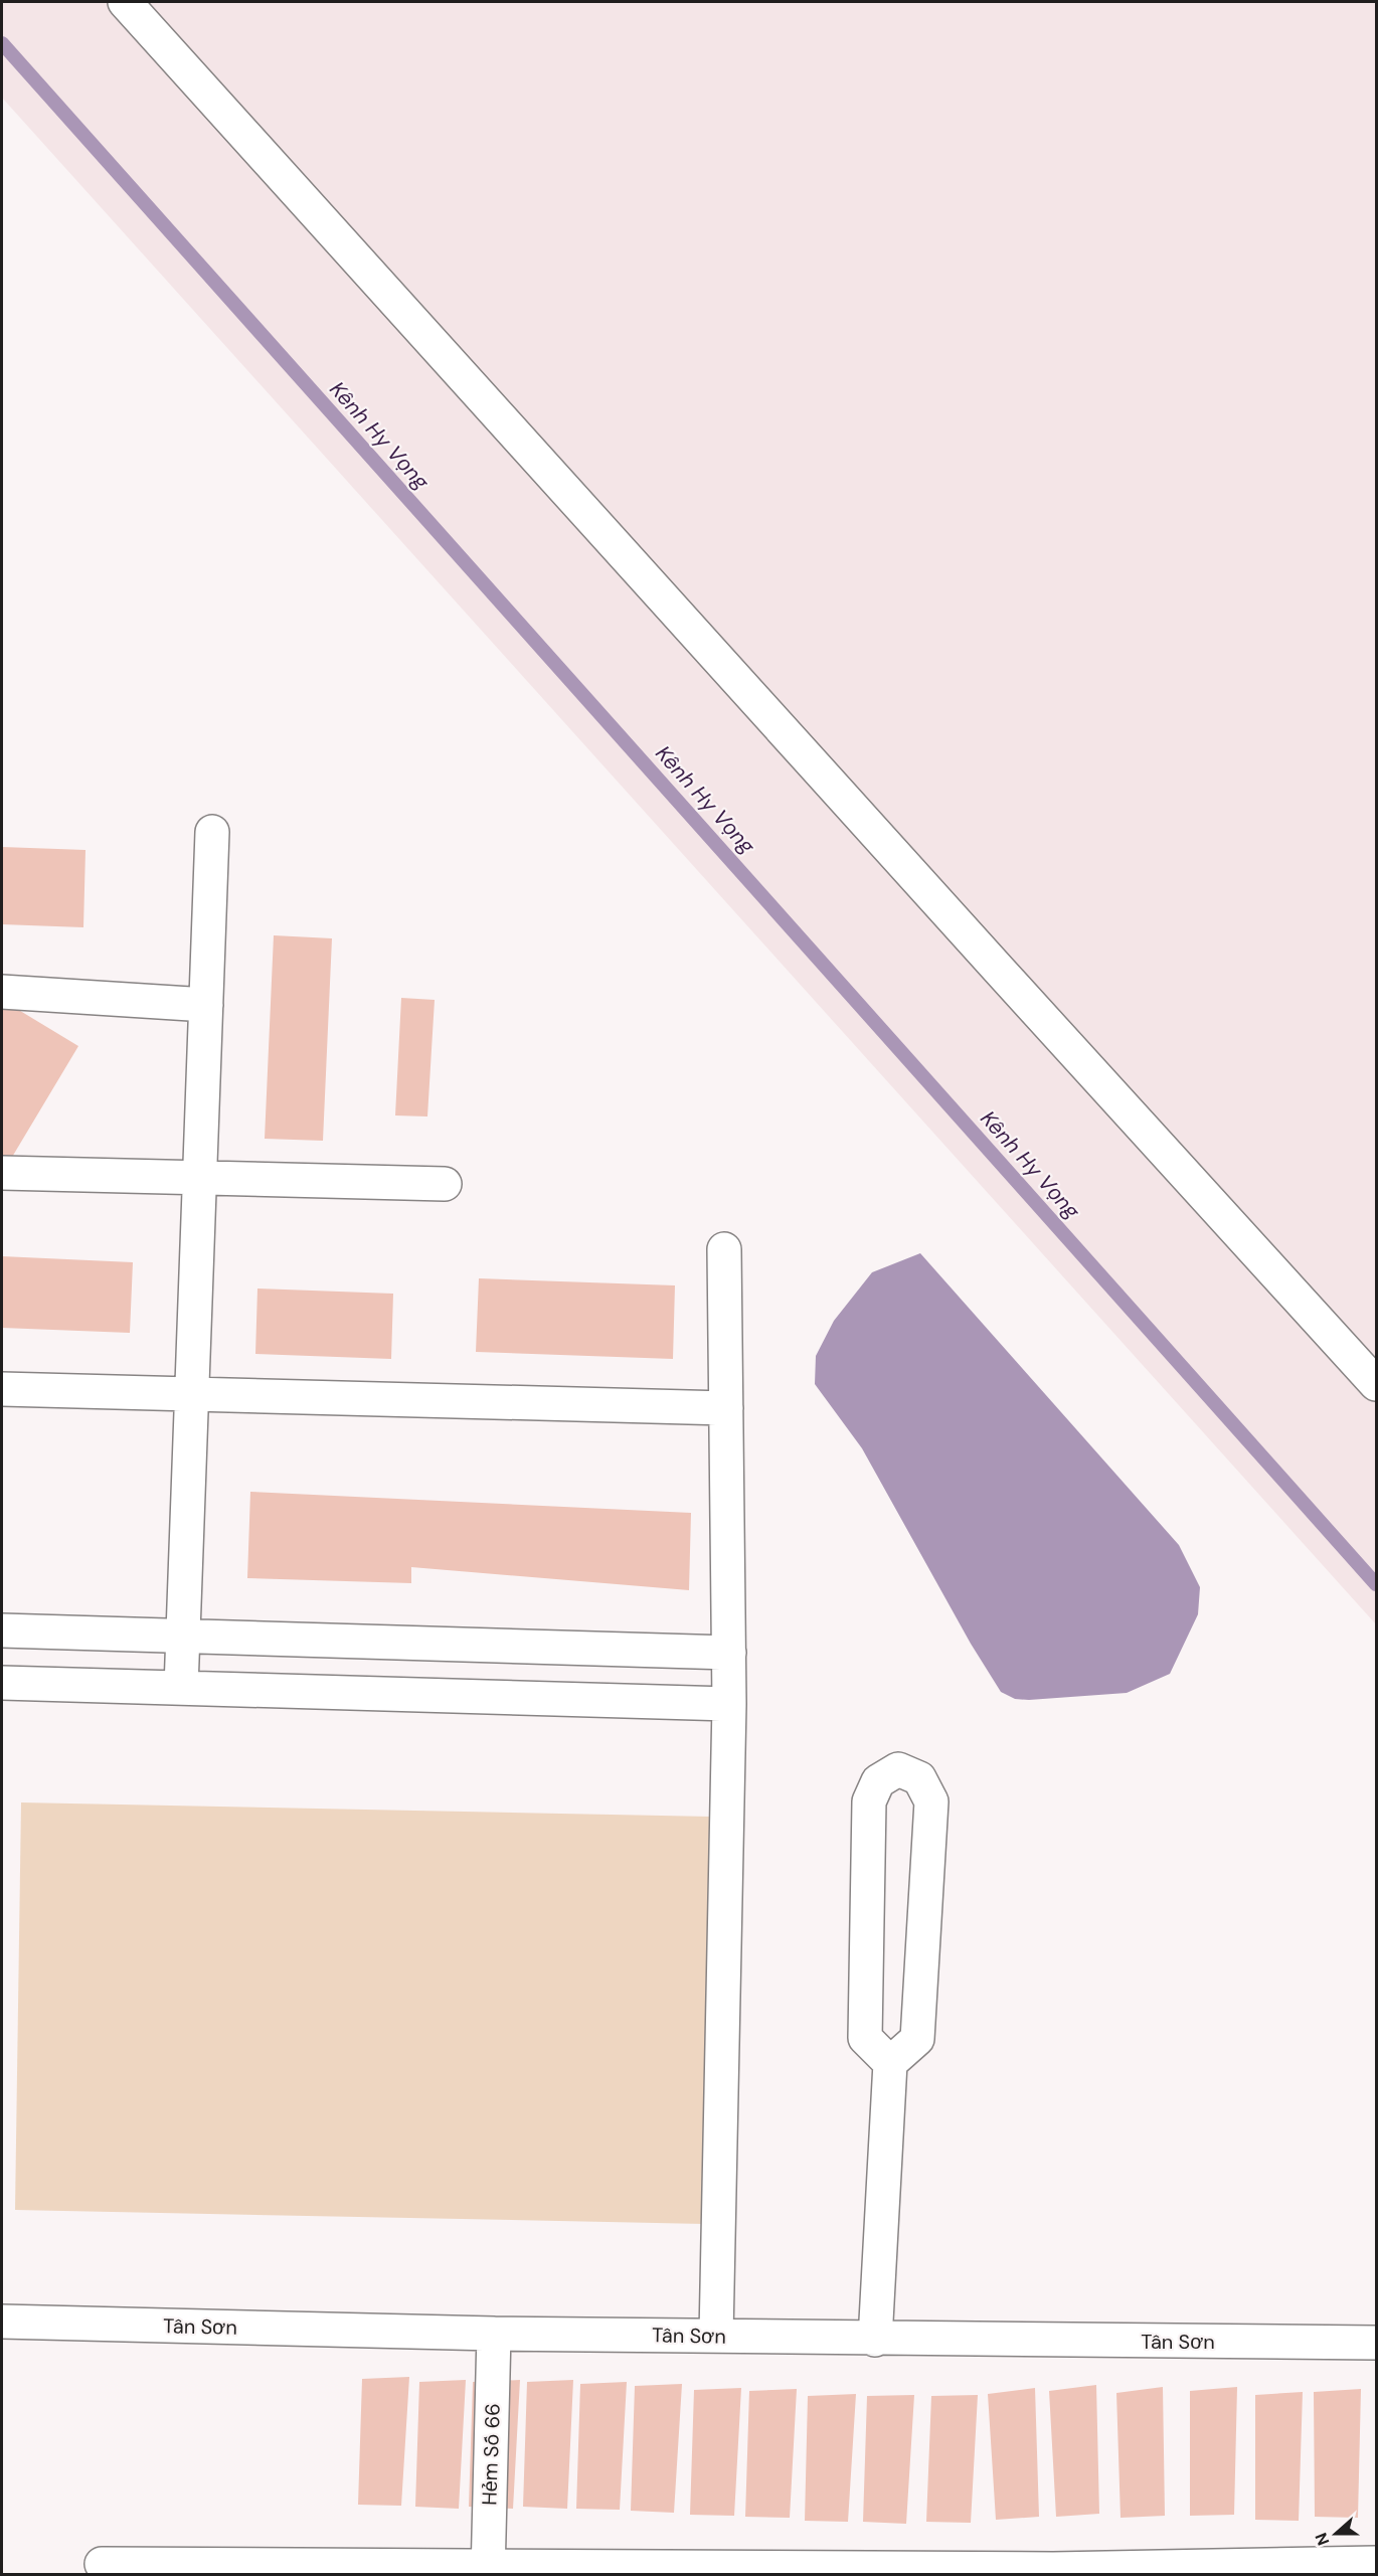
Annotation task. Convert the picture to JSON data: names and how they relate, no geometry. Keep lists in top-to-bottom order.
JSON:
{
  "streets": {
    "street": ["Tân Sơn", "Hẻm Số 66"]
  },
  "crossings": [
    ["Tân Sơn", "Hẻm Số 66"]
  ],
  "water": ["Kênh Hy Vọng"],
  "north": "left"
}
